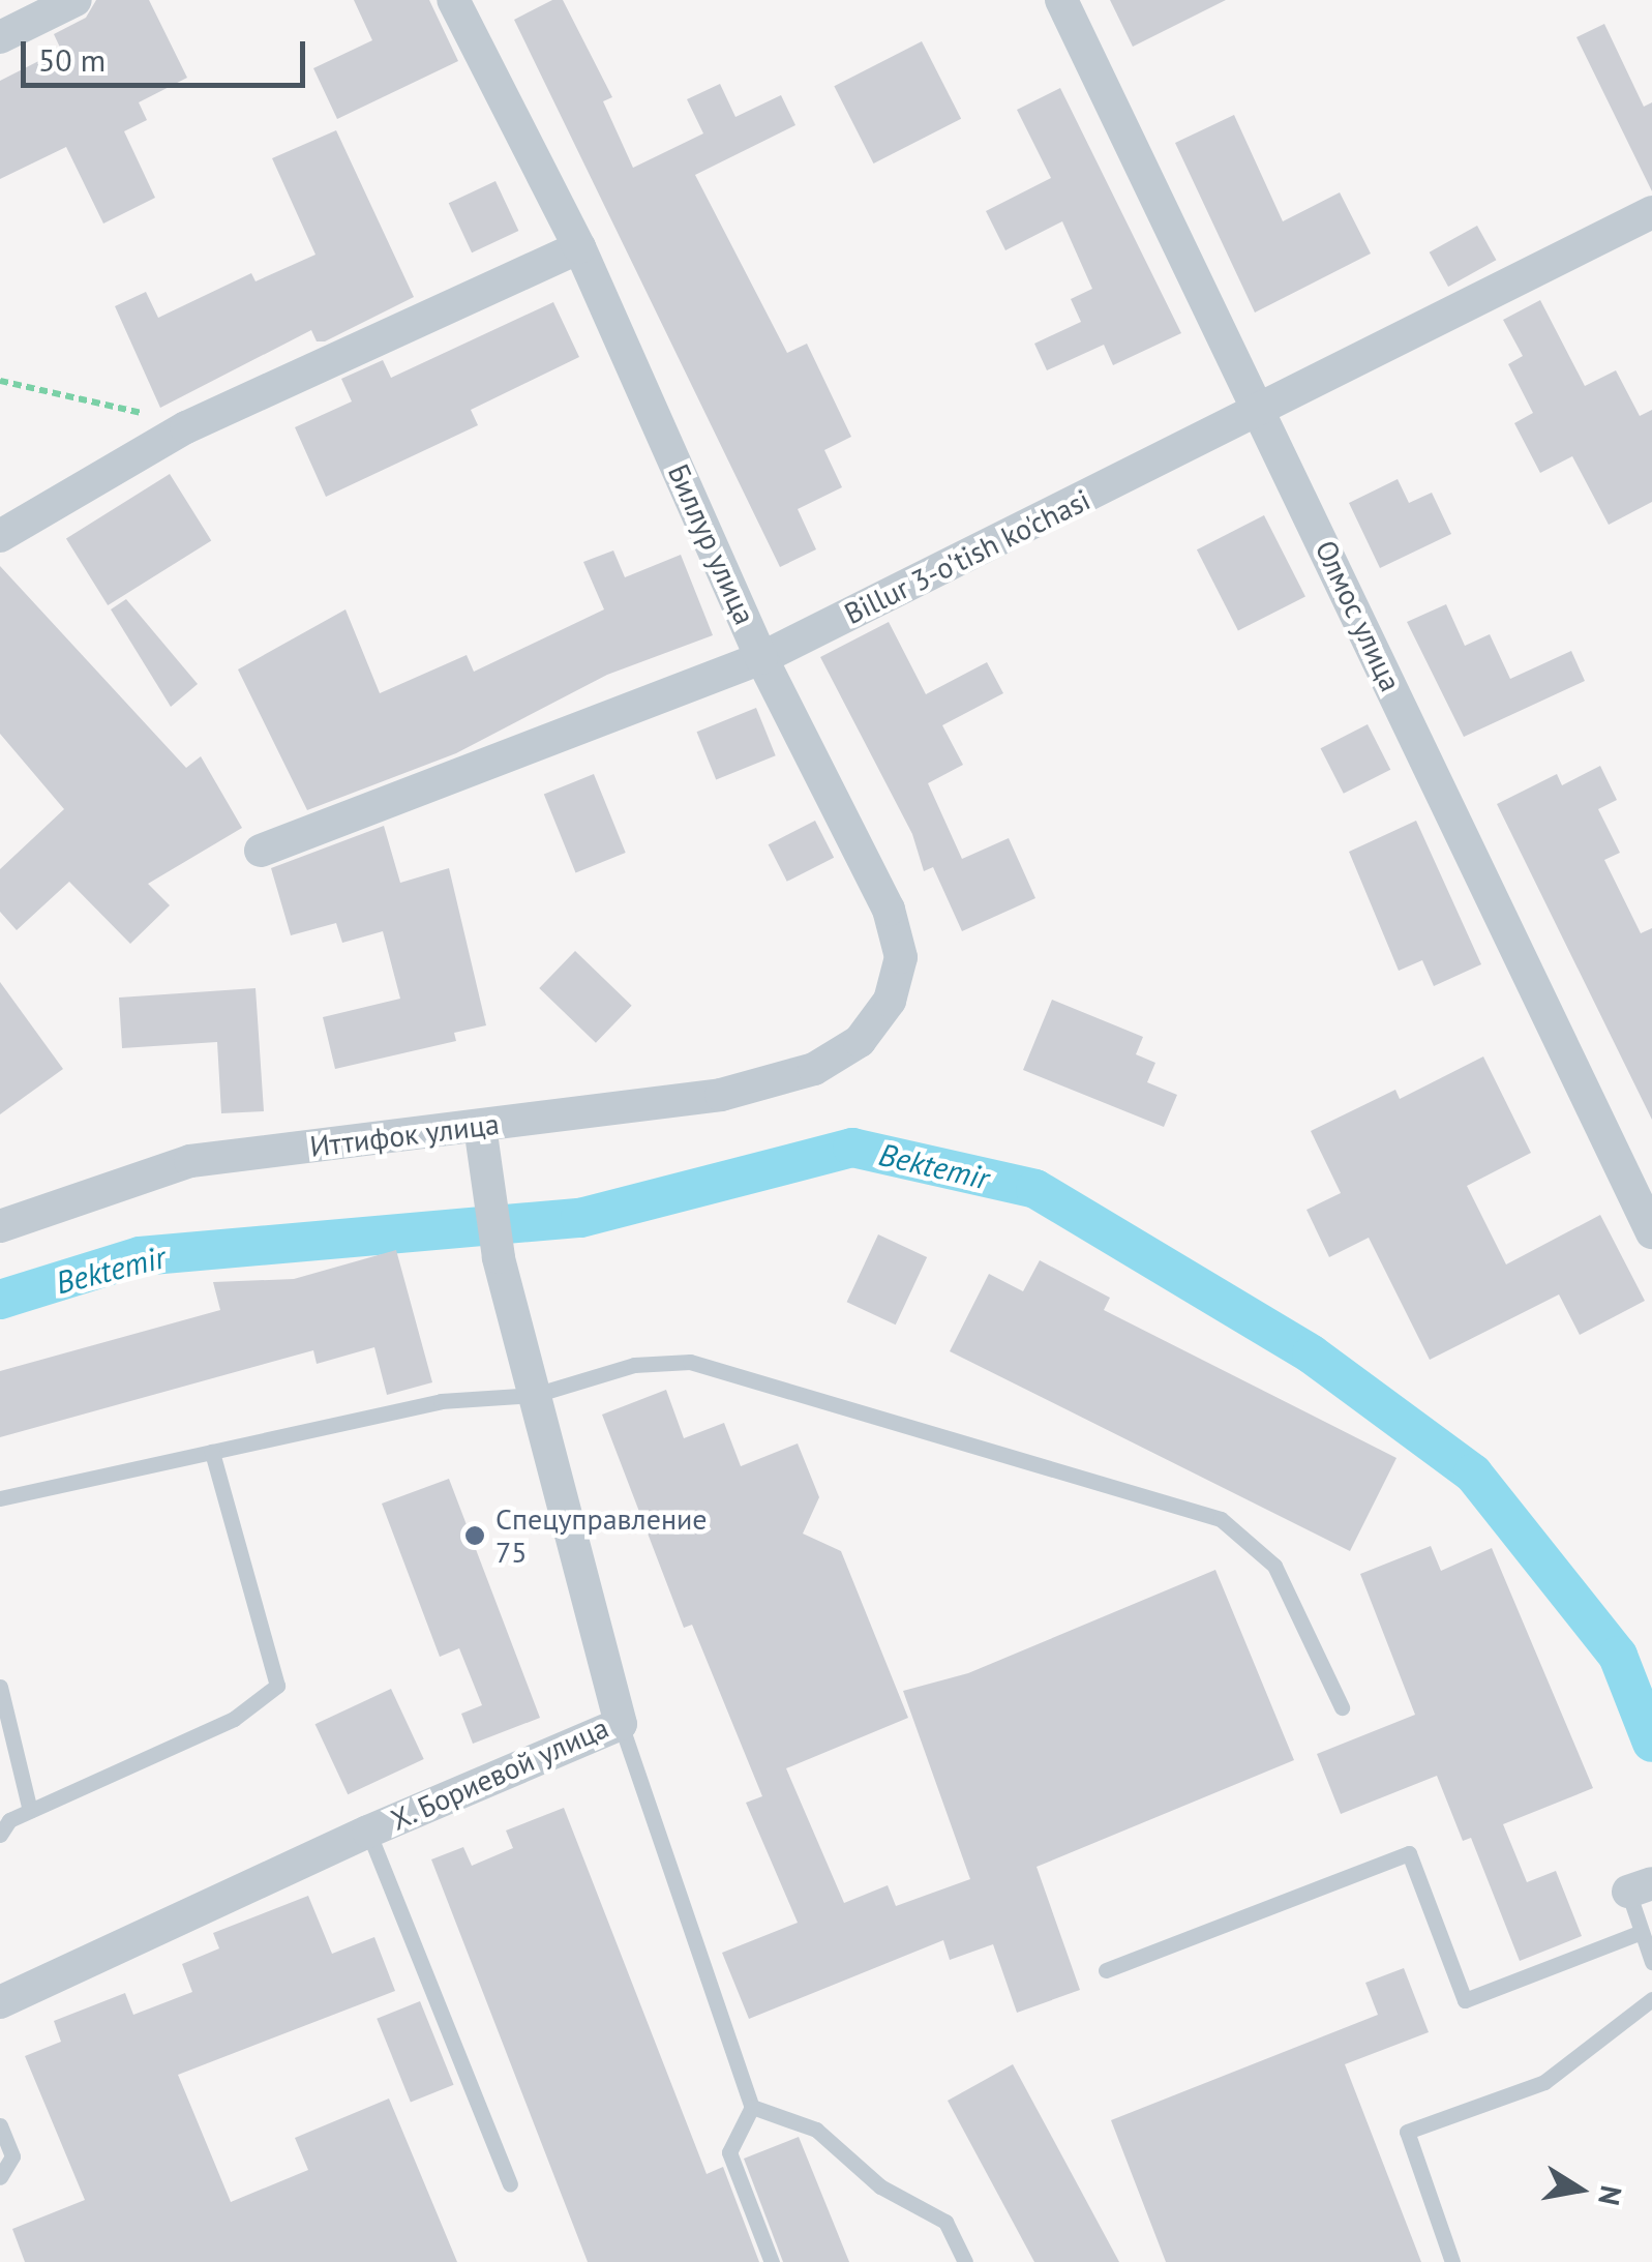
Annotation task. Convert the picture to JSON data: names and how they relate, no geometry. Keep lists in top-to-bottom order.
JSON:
{
  "streets": {
    "street": [
      "Биллур улица",
      "Billur 3-o'tish ko'chasi",
      "Олмос улица",
      "Иттифок улица",
      "Х. Бориевой улица"
    ]
  },
  "crossings": [
    ["Биллур улица", "Billur 3-o'tish ko'chasi"],
    ["Биллур улица", "Иттифок улица"],
    ["Billur 3-o'tish ko'chasi", "Олмос улица"],
    ["Иттифок улица", "Х. Бориевой улица"]
  ],
  "water": ["Bektemir"],
  "places": ["Спецуправление 75"],
  "scale_bar": "50 m",
  "north": "right"
}
